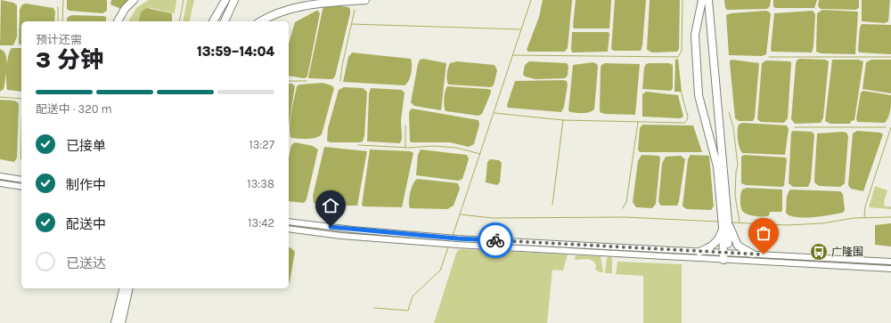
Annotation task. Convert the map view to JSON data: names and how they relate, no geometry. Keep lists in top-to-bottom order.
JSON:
{
  "places": {
    "bus stop": ["广隆围"]
  },
  "page": {
    "heading": ["3 分钟", "预计还需", "13:59–14:04"],
    "bar": "配送中 · 320 m",
    "list": [
      ["已接单", "13:27"],
      ["制作中", "13:38"],
      ["配送中", "13:42"],
      "已送达"
    ]
  }
}
